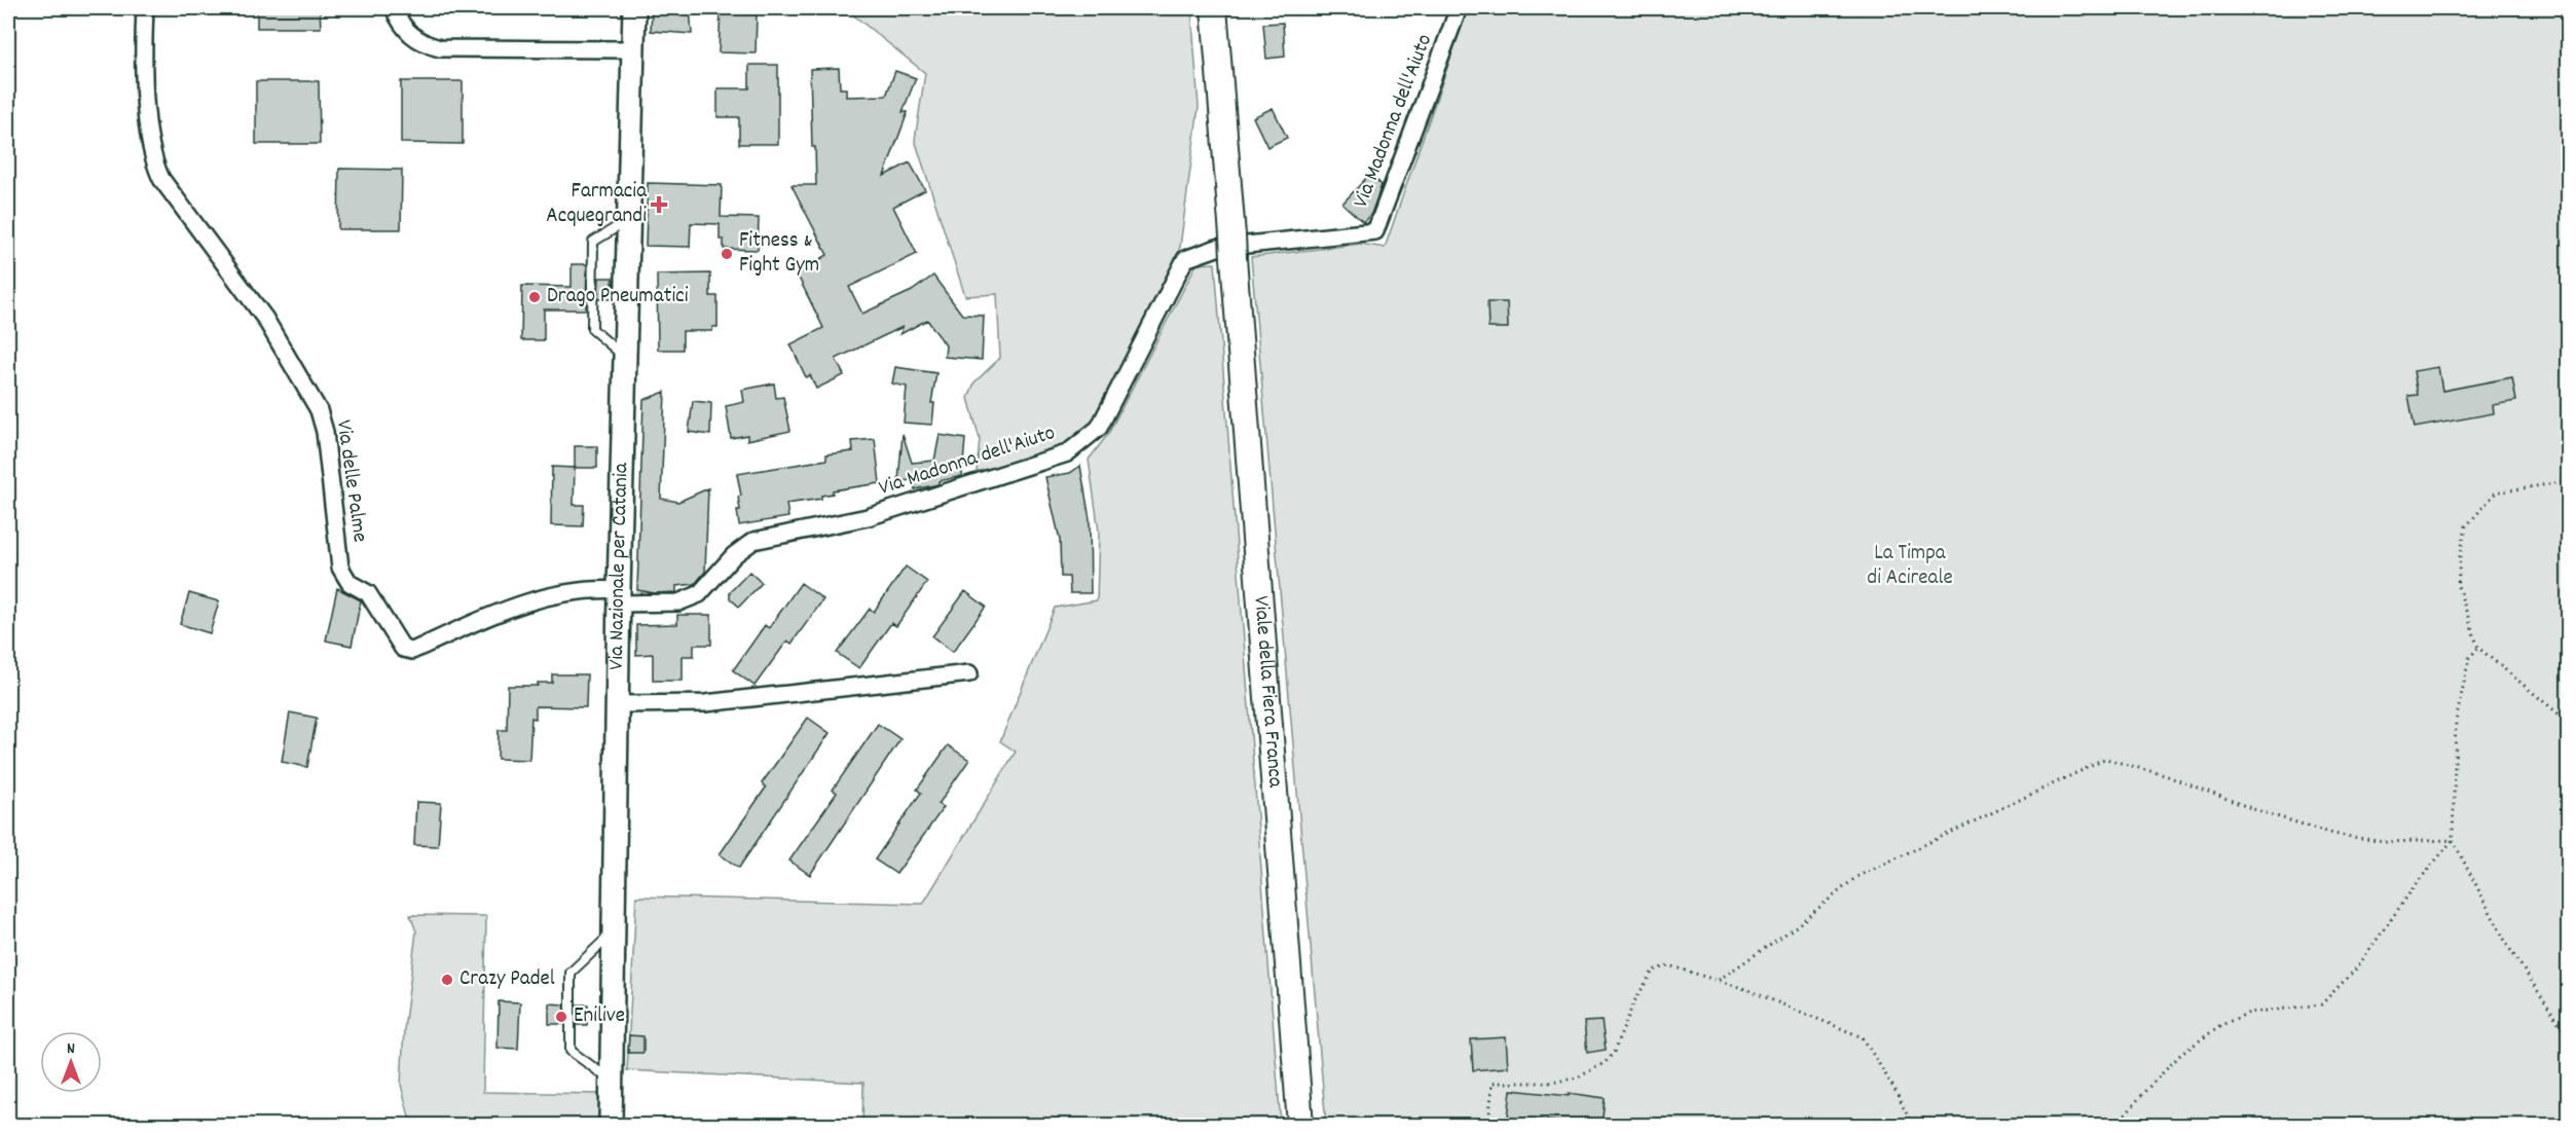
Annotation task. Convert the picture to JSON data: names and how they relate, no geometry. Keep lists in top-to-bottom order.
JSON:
{
  "streets": {
    "main road": ["Via Nazionale per Catania", "Viale della Fiera Franca"],
    "street": ["Via Madonna dell'Aiuto", "Via delle Palme"]
  },
  "crossings": [
    ["Via Madonna dell'Aiuto", "Via delle Palme"],
    ["Via Madonna dell'Aiuto", "Via Nazionale per Catania"],
    ["Via delle Palme", "Via Nazionale per Catania"]
  ],
  "parks": ["La Timpa di Acireale"],
  "places": {
    "health": ["Farmacia Acquegrandi"],
    "other": [
      "Fitness & Fight Gym",
      "Drago Pneumatici",
      "Crazy Padel",
      "Enilive"
    ]
  },
  "north": "top"
}
